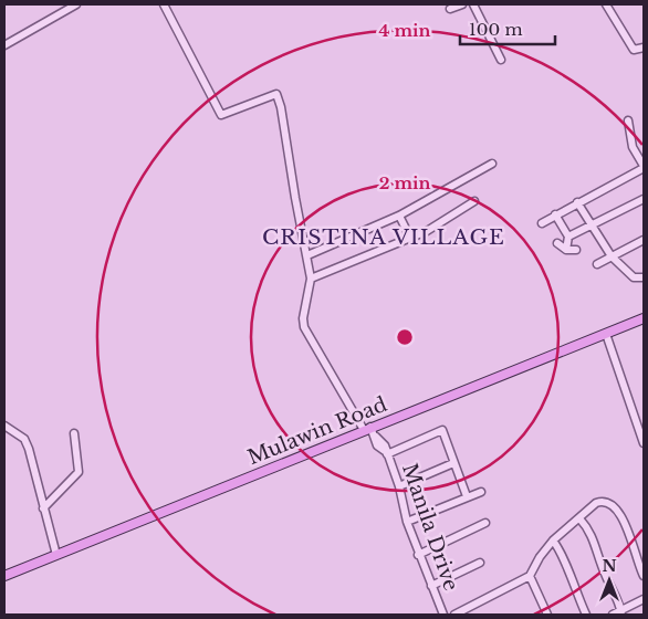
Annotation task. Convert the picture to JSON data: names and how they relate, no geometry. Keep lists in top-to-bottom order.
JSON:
{
  "streets": {
    "main road": ["Mulawin Road"],
    "street": ["Manila Drive"]
  },
  "crossings": [
    ["Mulawin Road", "Manila Drive"]
  ],
  "districts": ["CRISTINA VILLAGE"],
  "scale_bar": "100 m",
  "north": "top",
  "rings": ["4 min", "2 min"]
}
